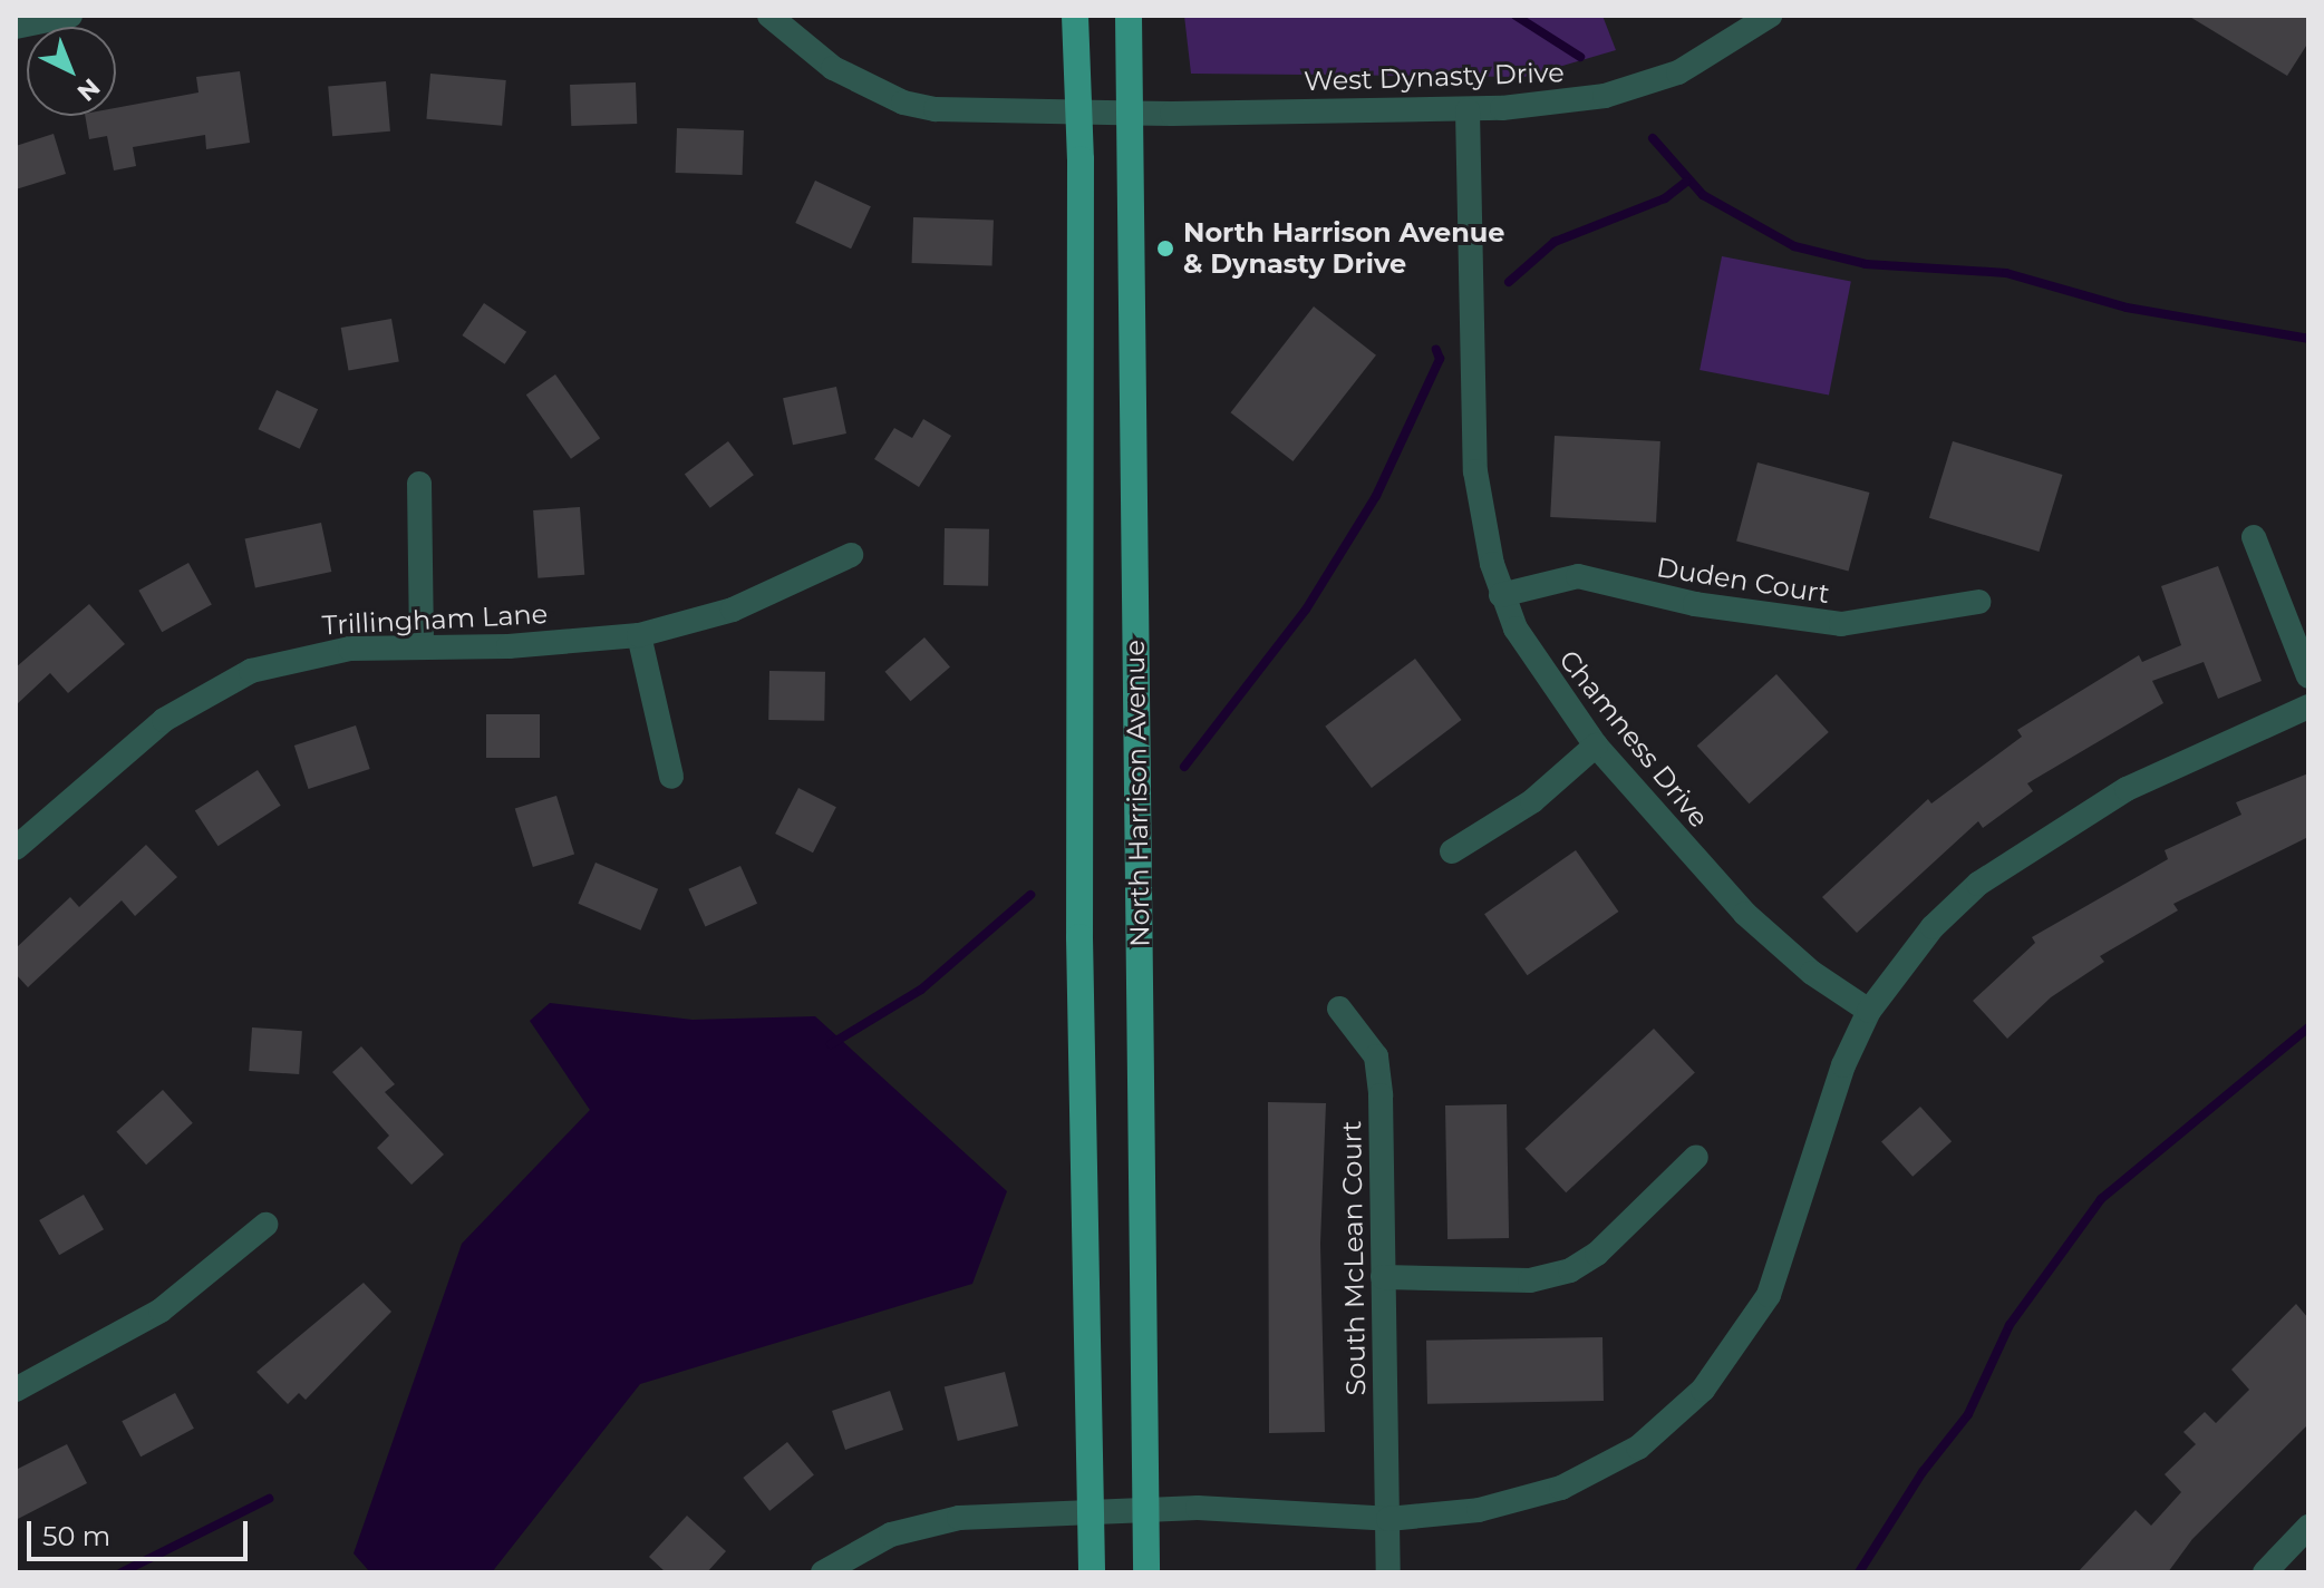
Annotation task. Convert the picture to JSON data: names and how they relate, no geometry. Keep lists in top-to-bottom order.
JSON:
{
  "streets": {
    "main road": ["North Harrison Avenue"],
    "street": [
      "West Dynasty Drive",
      "Duden Court",
      "Trillingham Lane",
      "Chamness Drive",
      "South McLean Court"
    ]
  },
  "crossings": [
    ["West Dynasty Drive", "Chamness Drive"],
    ["West Dynasty Drive", "North Harrison Avenue"],
    ["Duden Court", "Chamness Drive"]
  ],
  "places": ["North Harrison Avenue & Dynasty Drive"],
  "scale_bar": "50 m",
  "north": "bottom right"
}
